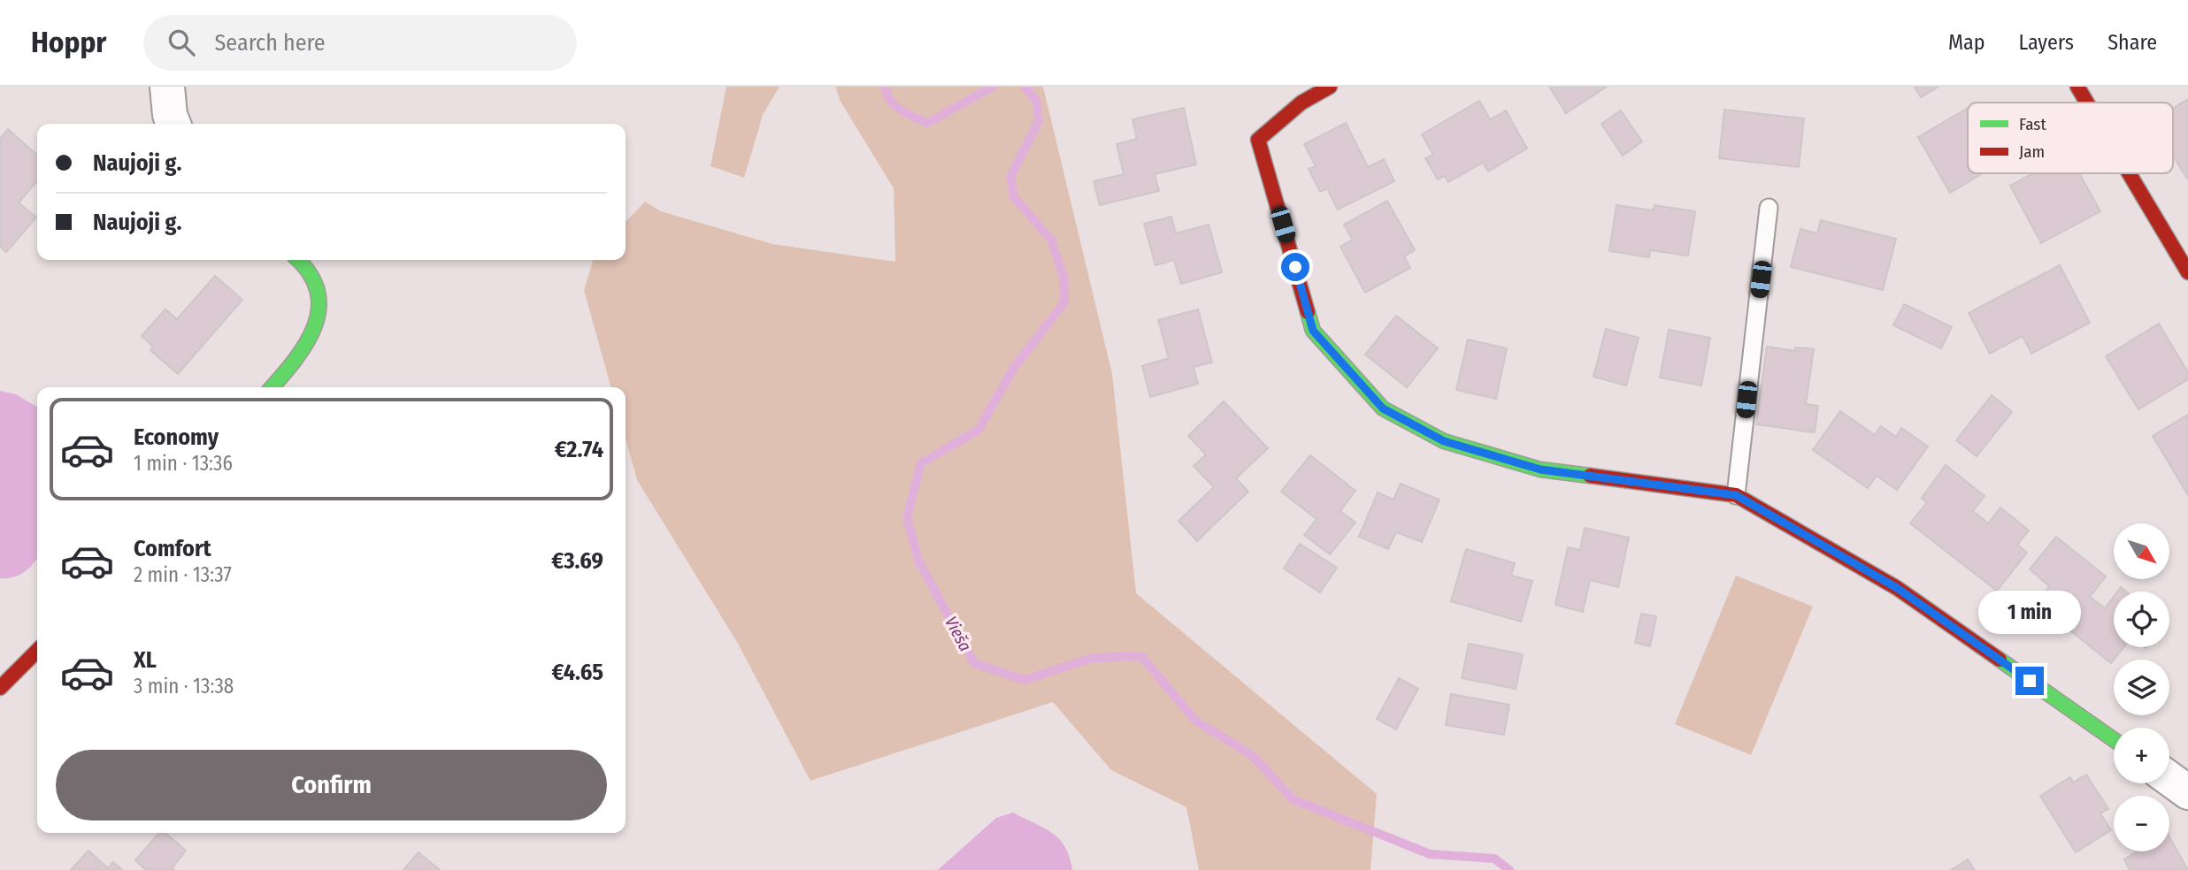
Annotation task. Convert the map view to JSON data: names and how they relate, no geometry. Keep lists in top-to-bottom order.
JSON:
{
  "water": ["Vieša"],
  "legend": ["Fast", "Jam"],
  "north": "bottom right",
  "page": {
    "header": "Hoppr",
    "search": "Search here",
    "nav": ["Map", "Layers", "Share"],
    "banner": ["Naujoji g.", "Naujoji g."],
    "list": [
      {
        "name": "Economy",
        "note": "1 min · 13:36",
        "value": "€2.74"
      },
      {
        "name": "Comfort",
        "note": "2 min · 13:37",
        "value": "€3.69"
      },
      {
        "name": "XL",
        "note": "3 min · 13:38",
        "value": "€4.65"
      }
    ],
    "map_buttons": ["+", "−"],
    "bubble": "1 min",
    "buttons": "Confirm"
  }
}
